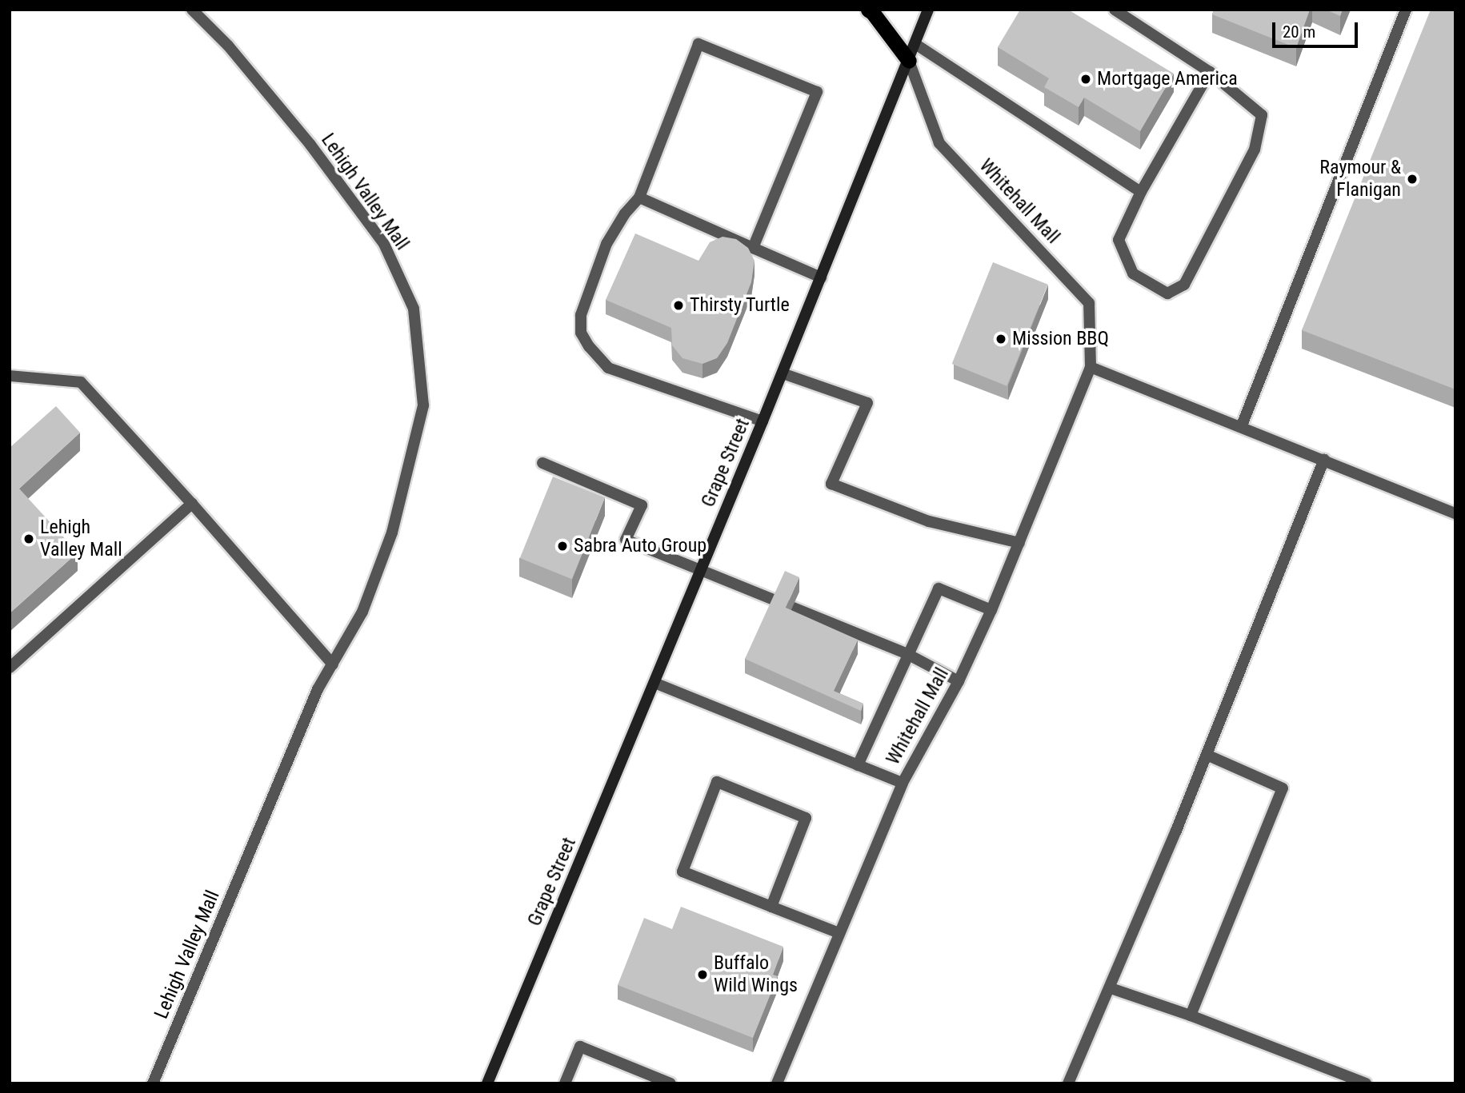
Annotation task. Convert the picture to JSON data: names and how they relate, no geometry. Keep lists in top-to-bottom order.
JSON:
{
  "streets": {
    "main road": ["Grape Street"],
    "street": ["Lehigh Valley Mall", "Whitehall Mall"]
  },
  "crossings": [
    ["Whitehall Mall", "Grape Street"]
  ],
  "places": [
    "Mortgage America",
    "Raymour & Flanigan",
    "Thirsty Turtle",
    "Mission BBQ",
    "Lehigh Valley Mall",
    "Sabra Auto Group",
    "Buffalo Wild Wings"
  ],
  "scale_bar": "20 m"
}
